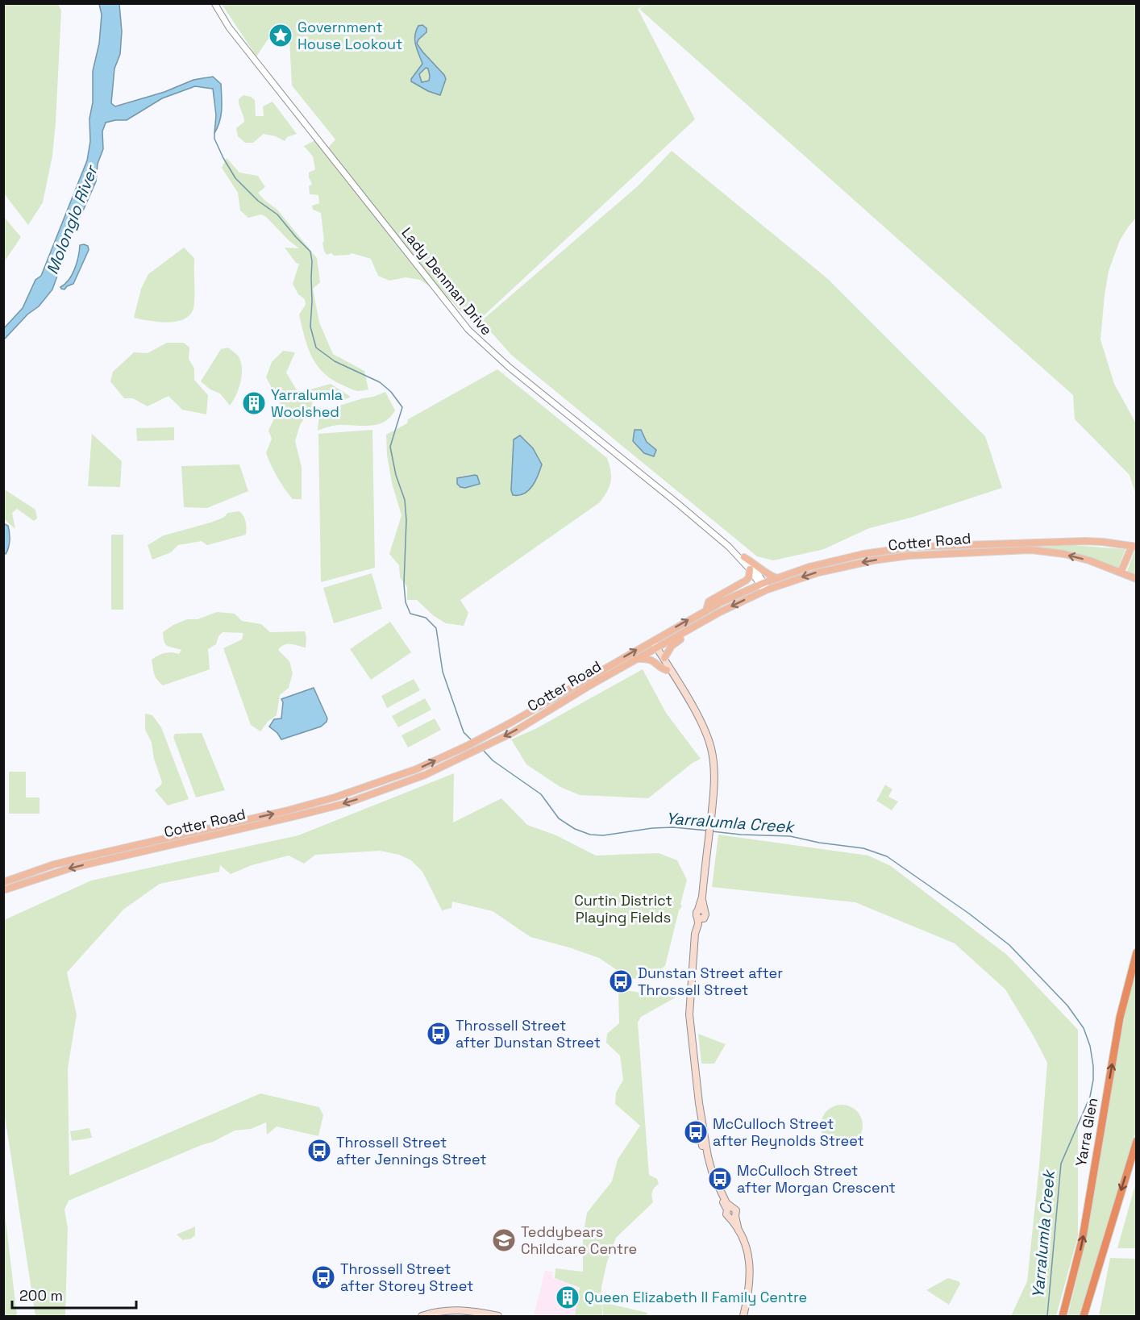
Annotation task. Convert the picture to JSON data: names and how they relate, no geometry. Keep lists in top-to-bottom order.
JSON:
{
  "streets": {
    "highway": ["Yarra Glen"],
    "main road": ["Cotter Road"],
    "street": ["Lady Denman Drive"]
  },
  "crossings": [
    ["Lady Denman Drive", "Cotter Road"]
  ],
  "water": ["Molonglo River", "Yarralumla Creek"],
  "parks": ["Curtin District Playing Fields"],
  "places": {
    "place": ["Government House Lookout"],
    "building": ["Yarralumla Woolshed", "Queen Elizabeth II Family Centre"],
    "bus stop": [
      "Dunstan Street after Throssell Street",
      "Throssell Street after Dunstan Street",
      "McCulloch Street after Reynolds Street",
      "Throssell Street after Jennings Street",
      "McCulloch Street after Morgan Crescent",
      "Throssell Street after Storey Street"
    ],
    "school or university": ["Teddybears Childcare Centre"]
  },
  "scale_bar": "200 m"
}
